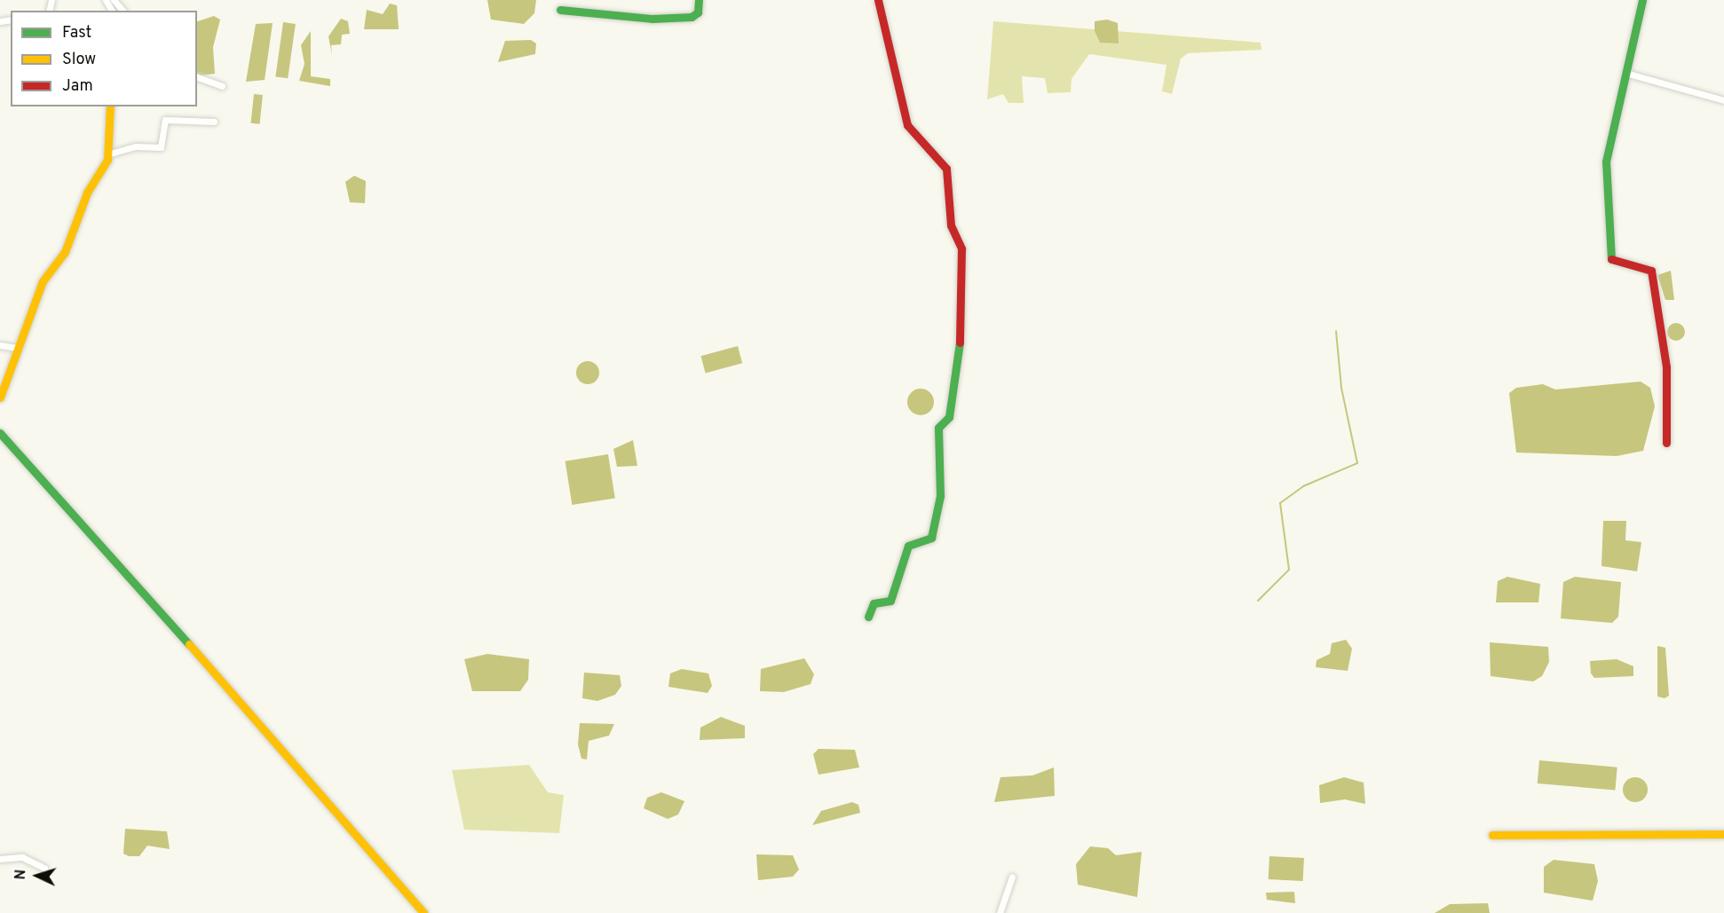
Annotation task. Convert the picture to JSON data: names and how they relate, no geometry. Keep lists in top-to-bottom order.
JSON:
{
  "legend": ["Fast", "Slow", "Jam"],
  "north": "left"
}
